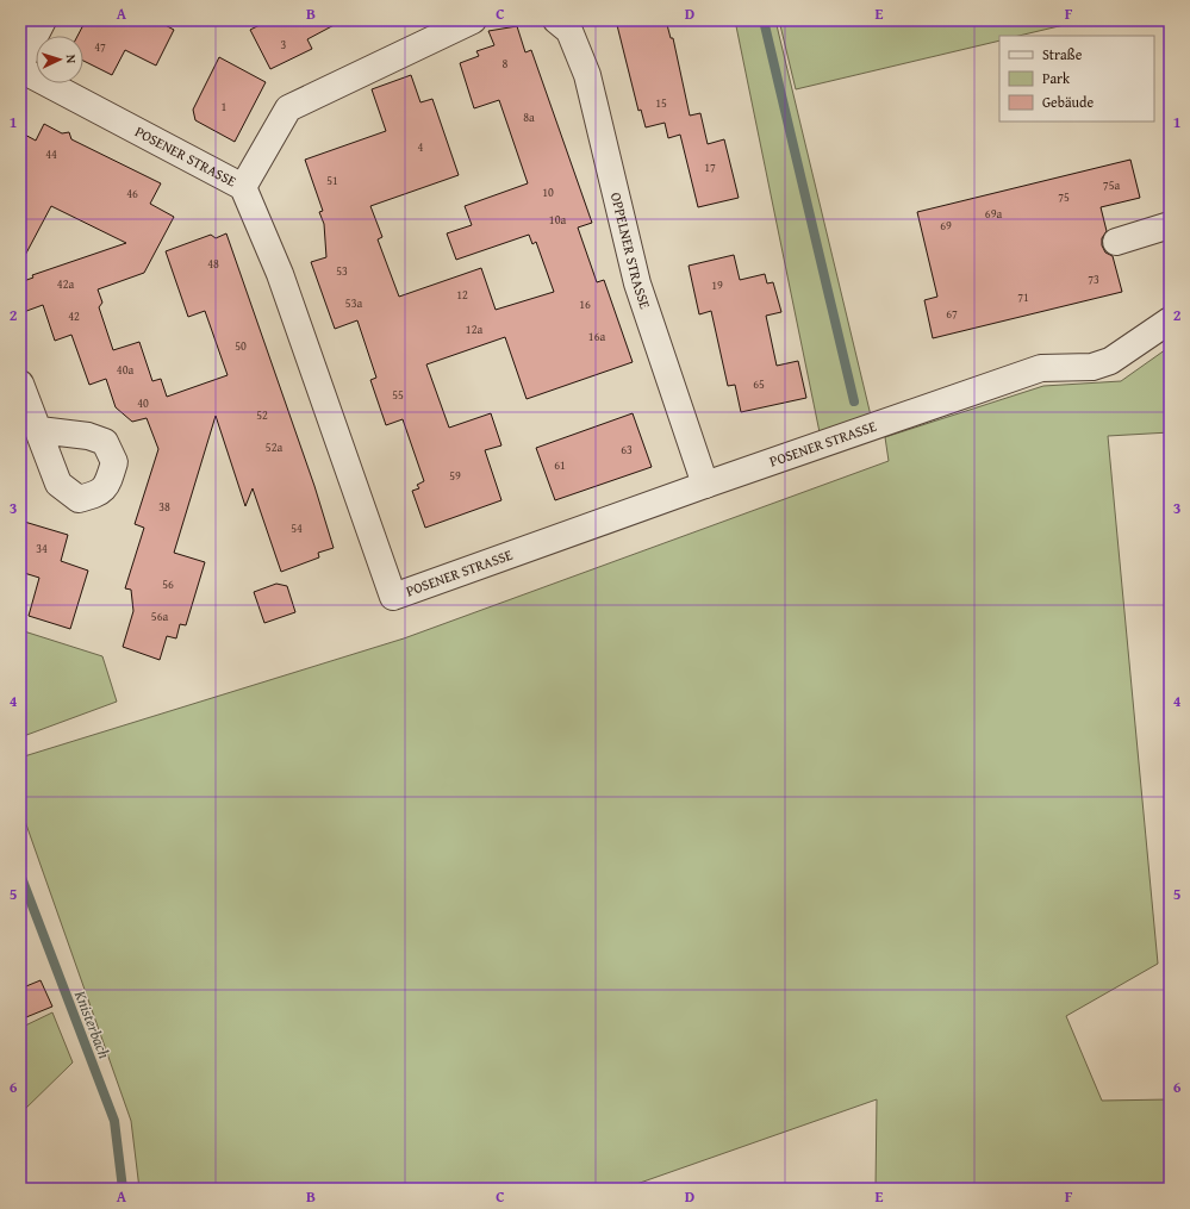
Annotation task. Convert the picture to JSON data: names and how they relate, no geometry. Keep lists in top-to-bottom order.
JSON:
{
  "streets": {
    "street": ["POSENER STRASSE", "OPPELNER STRASSE"]
  },
  "crossings": [
    ["POSENER STRASSE", "OPPELNER STRASSE"]
  ],
  "water": ["Knisterbach"],
  "house_numbers": [
    "3",
    "47",
    "8",
    "15",
    "1",
    "8a",
    "4",
    "44",
    "17",
    "51",
    "75a",
    "10",
    "46",
    "75",
    "69a",
    "10a",
    "69",
    "48",
    "53",
    "73",
    "42a",
    "19",
    "12",
    "71",
    "53a",
    "16",
    "67",
    "42",
    "12a",
    "16a",
    "50",
    "40a",
    "65",
    "55",
    "40",
    "52",
    "52a",
    "63",
    "61",
    "59",
    "38",
    "54",
    "34",
    "56",
    "56a"
  ],
  "legend": ["Straße", "Park", "Gebäude"],
  "north": "right",
  "grid": {
    "columns": [
      "A",
      "B",
      "C",
      "D",
      "E",
      "F"
    ],
    "rows": [
      "1",
      "2",
      "3",
      "4",
      "5",
      "6"
    ]
  }
}
